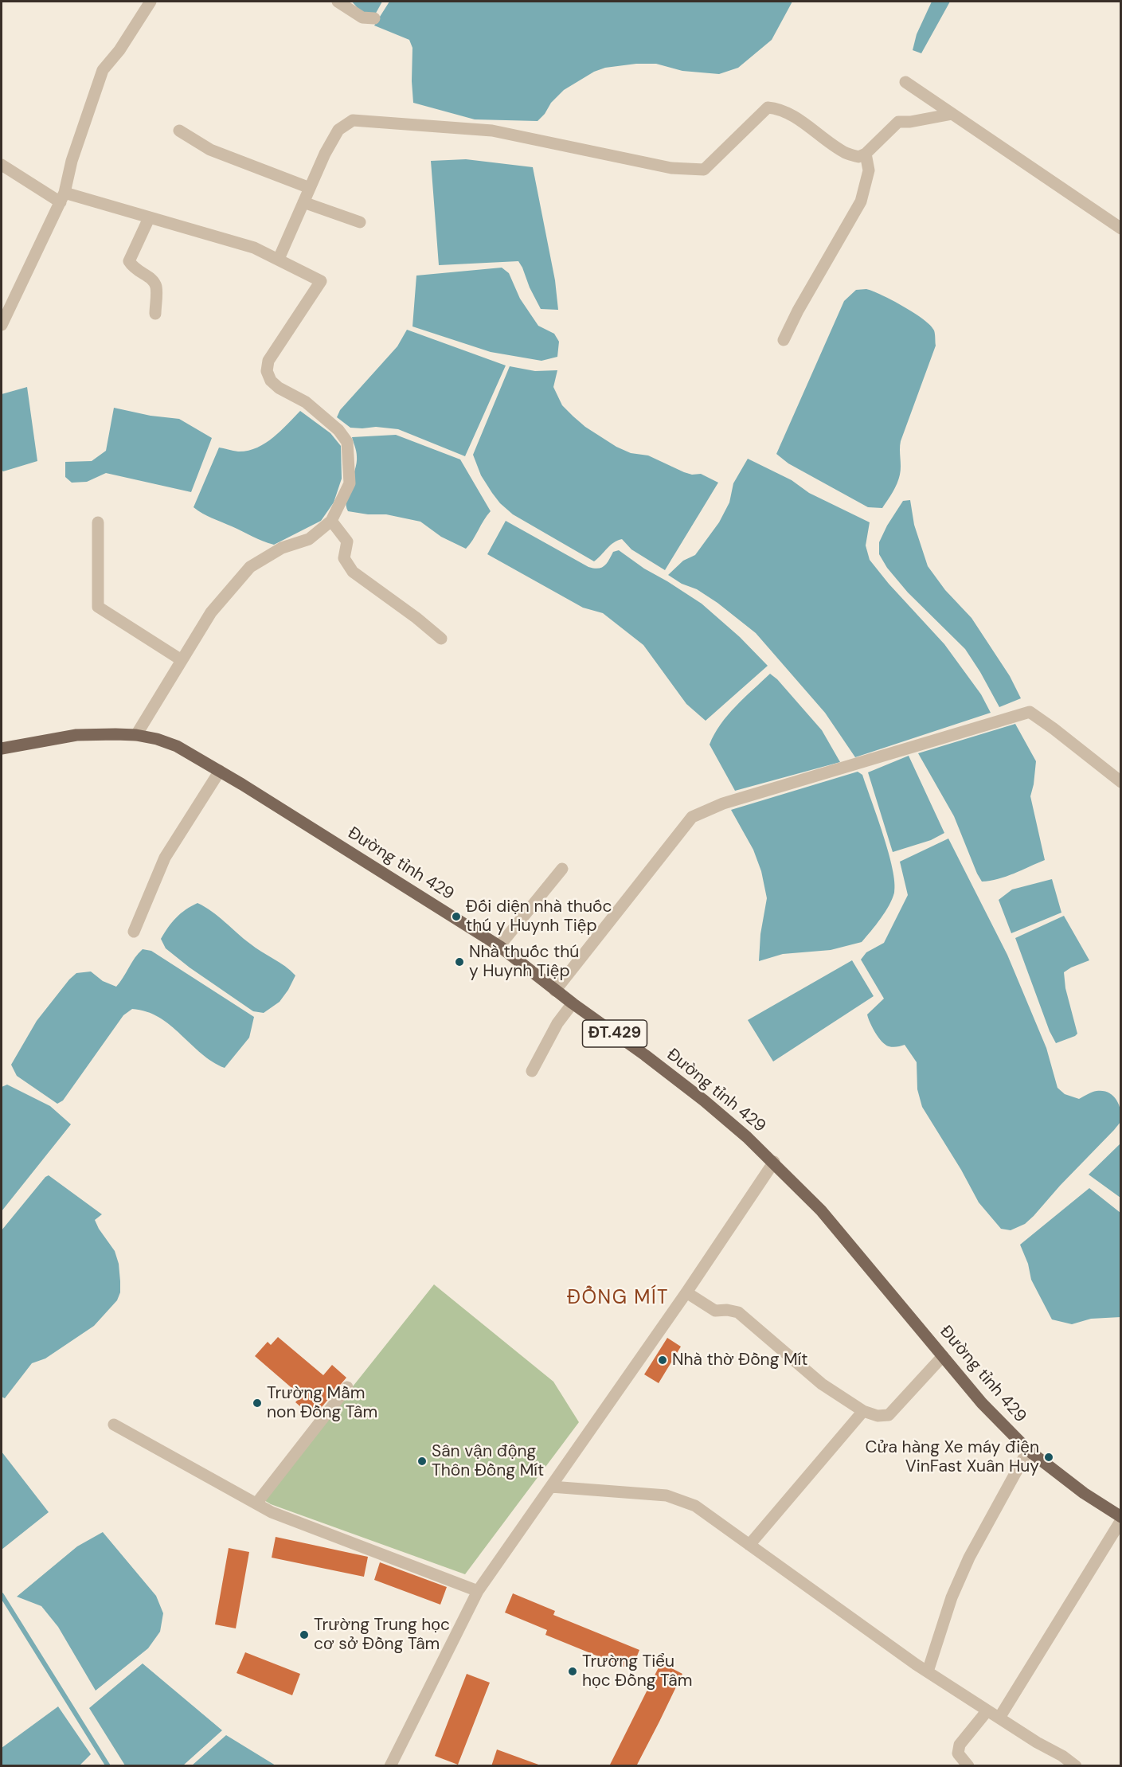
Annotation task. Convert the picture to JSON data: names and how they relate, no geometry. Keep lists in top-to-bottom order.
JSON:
{
  "streets": {
    "main road": ["Đường tỉnh 429", "ĐT.429"]
  },
  "districts": ["ĐỒNG MÍT"],
  "places": [
    "Đối diện nhà thuốc thú y Huynh Tiệp",
    "Nhà thuốc thú y Huynh Tiệp",
    "Nhà thờ Đồng Mít",
    "Trường Mầm non Đồng Tâm",
    "Cửa hàng Xe máy điện VinFast Xuân Huy",
    "Sân vận động Thôn Đồng Mít",
    "Trường Trung học cơ sở Đồng Tâm",
    "Trường Tiểu học Đồng Tâm"
  ]
}
